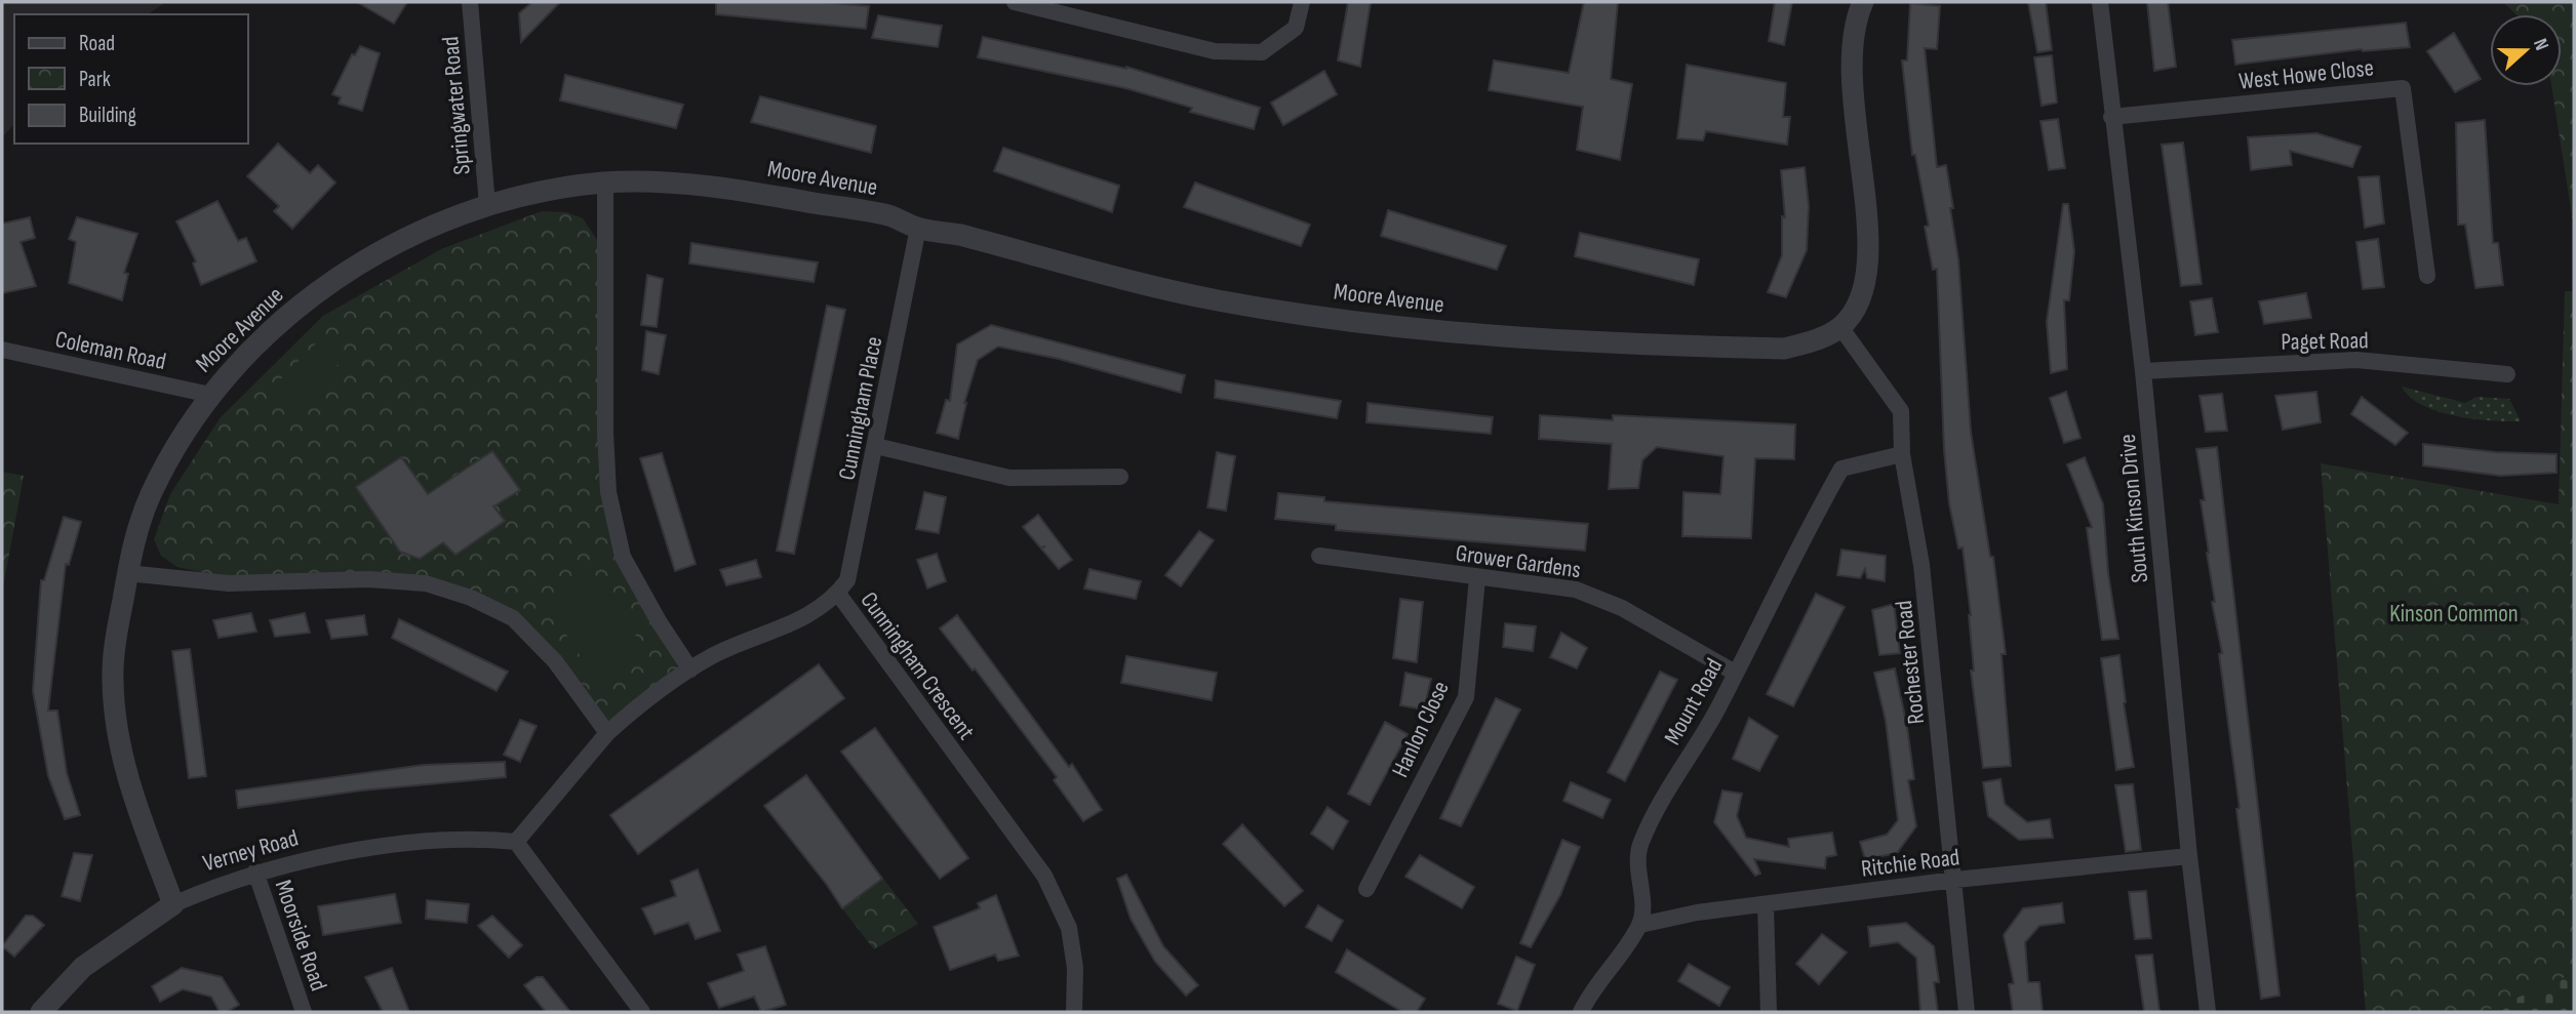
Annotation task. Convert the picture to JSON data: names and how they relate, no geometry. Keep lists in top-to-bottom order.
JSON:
{
  "streets": {
    "street": [
      "West Howe Close",
      "Springwater Road",
      "Moore Avenue",
      "Paget Road",
      "Coleman Road",
      "Cunningham Place",
      "South Kinson Drive",
      "Grower Gardens",
      "Rochester Road",
      "Cunningham Crescent",
      "Mount Road",
      "Hanlon Close",
      "Verney Road",
      "Ritchie Road",
      "Moorside Road"
    ]
  },
  "crossings": [
    ["West Howe Close", "South Kinson Drive"],
    ["Springwater Road", "Moore Avenue"],
    ["Moore Avenue", "Coleman Road"],
    ["Moore Avenue", "Cunningham Place"],
    ["Moore Avenue", "Rochester Road"],
    ["Moore Avenue", "Verney Road"],
    ["Paget Road", "South Kinson Drive"],
    ["Cunningham Place", "Cunningham Crescent"],
    ["South Kinson Drive", "Ritchie Road"],
    ["Grower Gardens", "Mount Road"],
    ["Grower Gardens", "Hanlon Close"],
    ["Rochester Road", "Mount Road"],
    ["Rochester Road", "Ritchie Road"],
    ["Cunningham Crescent", "Verney Road"],
    ["Mount Road", "Ritchie Road"],
    ["Verney Road", "Moorside Road"]
  ],
  "parks": ["Kinson Common"],
  "legend": ["Road", "Park", "Building"],
  "north": "right"
}
